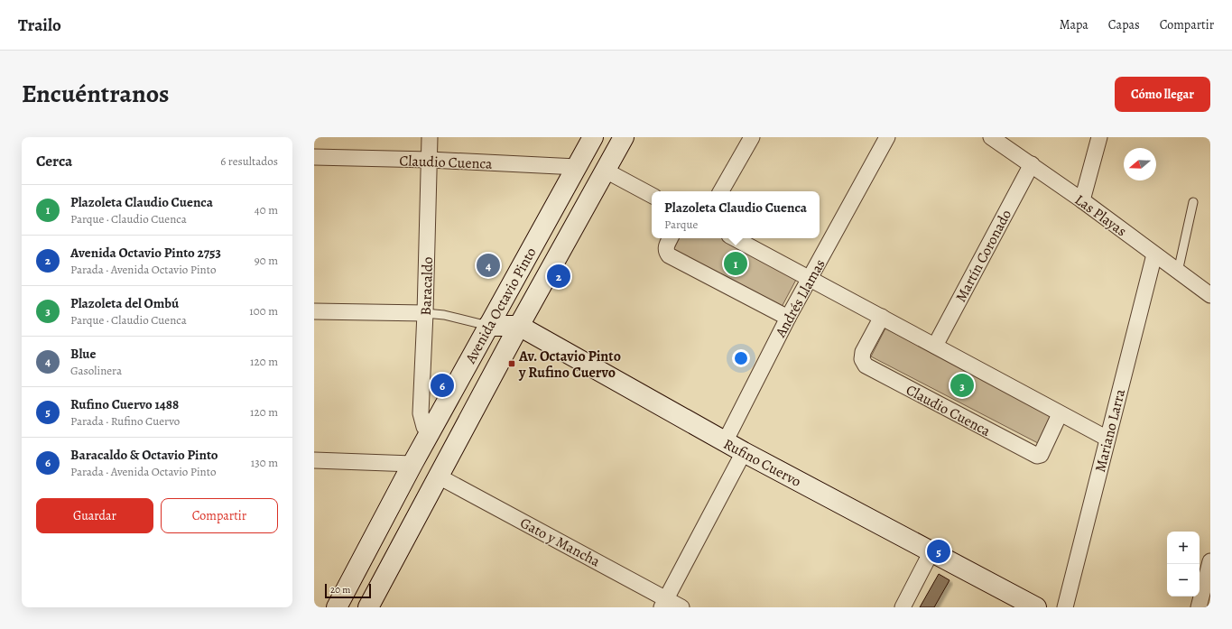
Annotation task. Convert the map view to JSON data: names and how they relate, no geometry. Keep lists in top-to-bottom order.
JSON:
{
  "streets": {
    "main road": ["Avenida Octavio Pinto", "Rufino Cuervo"],
    "street": [
      "Claudio Cuenca",
      "Las Playas",
      "Martín Coronado",
      "Baracaldo",
      "Andrés Llamas",
      "Mariano Larra",
      "Gato y Mancha"
    ]
  },
  "crossings": [
    ["Claudio Cuenca", "Baracaldo"],
    ["Claudio Cuenca", "Avenida Octavio Pinto"],
    ["Las Playas", "Martín Coronado"],
    ["Las Playas", "Mariano Larra"],
    ["Baracaldo", "Avenida Octavio Pinto"],
    ["Andrés Llamas", "Rufino Cuervo"],
    ["Avenida Octavio Pinto", "Rufino Cuervo"],
    ["Avenida Octavio Pinto", "Gato y Mancha"]
  ],
  "places": {
    "transit": ["Av. Octavio Pinto y Rufino Cuervo"]
  },
  "scale_bar": "20 m",
  "north": "left",
  "page": {
    "header": "Trailo",
    "nav": ["Mapa", "Capas", "Compartir"],
    "title": "Encuéntranos",
    "buttons": [
      "Cómo llegar",
      ["Guardar", "Compartir"]
    ],
    "heading": ["Cerca", "6 resultados"],
    "list": [
      {
        "mark": "1",
        "name": "Plazoleta Claudio Cuenca",
        "note": "Parque · Claudio Cuenca",
        "value": "40 m"
      },
      {
        "mark": "2",
        "name": "Avenida Octavio Pinto 2753",
        "note": "Parada · Avenida Octavio Pinto",
        "value": "90 m"
      },
      {
        "mark": "3",
        "name": "Plazoleta del Ombú",
        "note": "Parque · Claudio Cuenca",
        "value": "100 m"
      },
      {
        "mark": "4",
        "name": "Blue",
        "note": "Gasolinera",
        "value": "120 m"
      },
      {
        "mark": "5",
        "name": "Rufino Cuervo 1488",
        "note": "Parada · Rufino Cuervo",
        "value": "120 m"
      },
      {
        "mark": "6",
        "name": "Baracaldo & Octavio Pinto",
        "note": "Parada · Avenida Octavio Pinto",
        "value": "130 m"
      }
    ],
    "popup": ["Plazoleta Claudio Cuenca", "Parque"],
    "pins": [
      "1",
      "4",
      "2",
      "3",
      "6",
      "5"
    ],
    "map_buttons": ["+", "−"],
    "scale": "20 m"
  }
}
